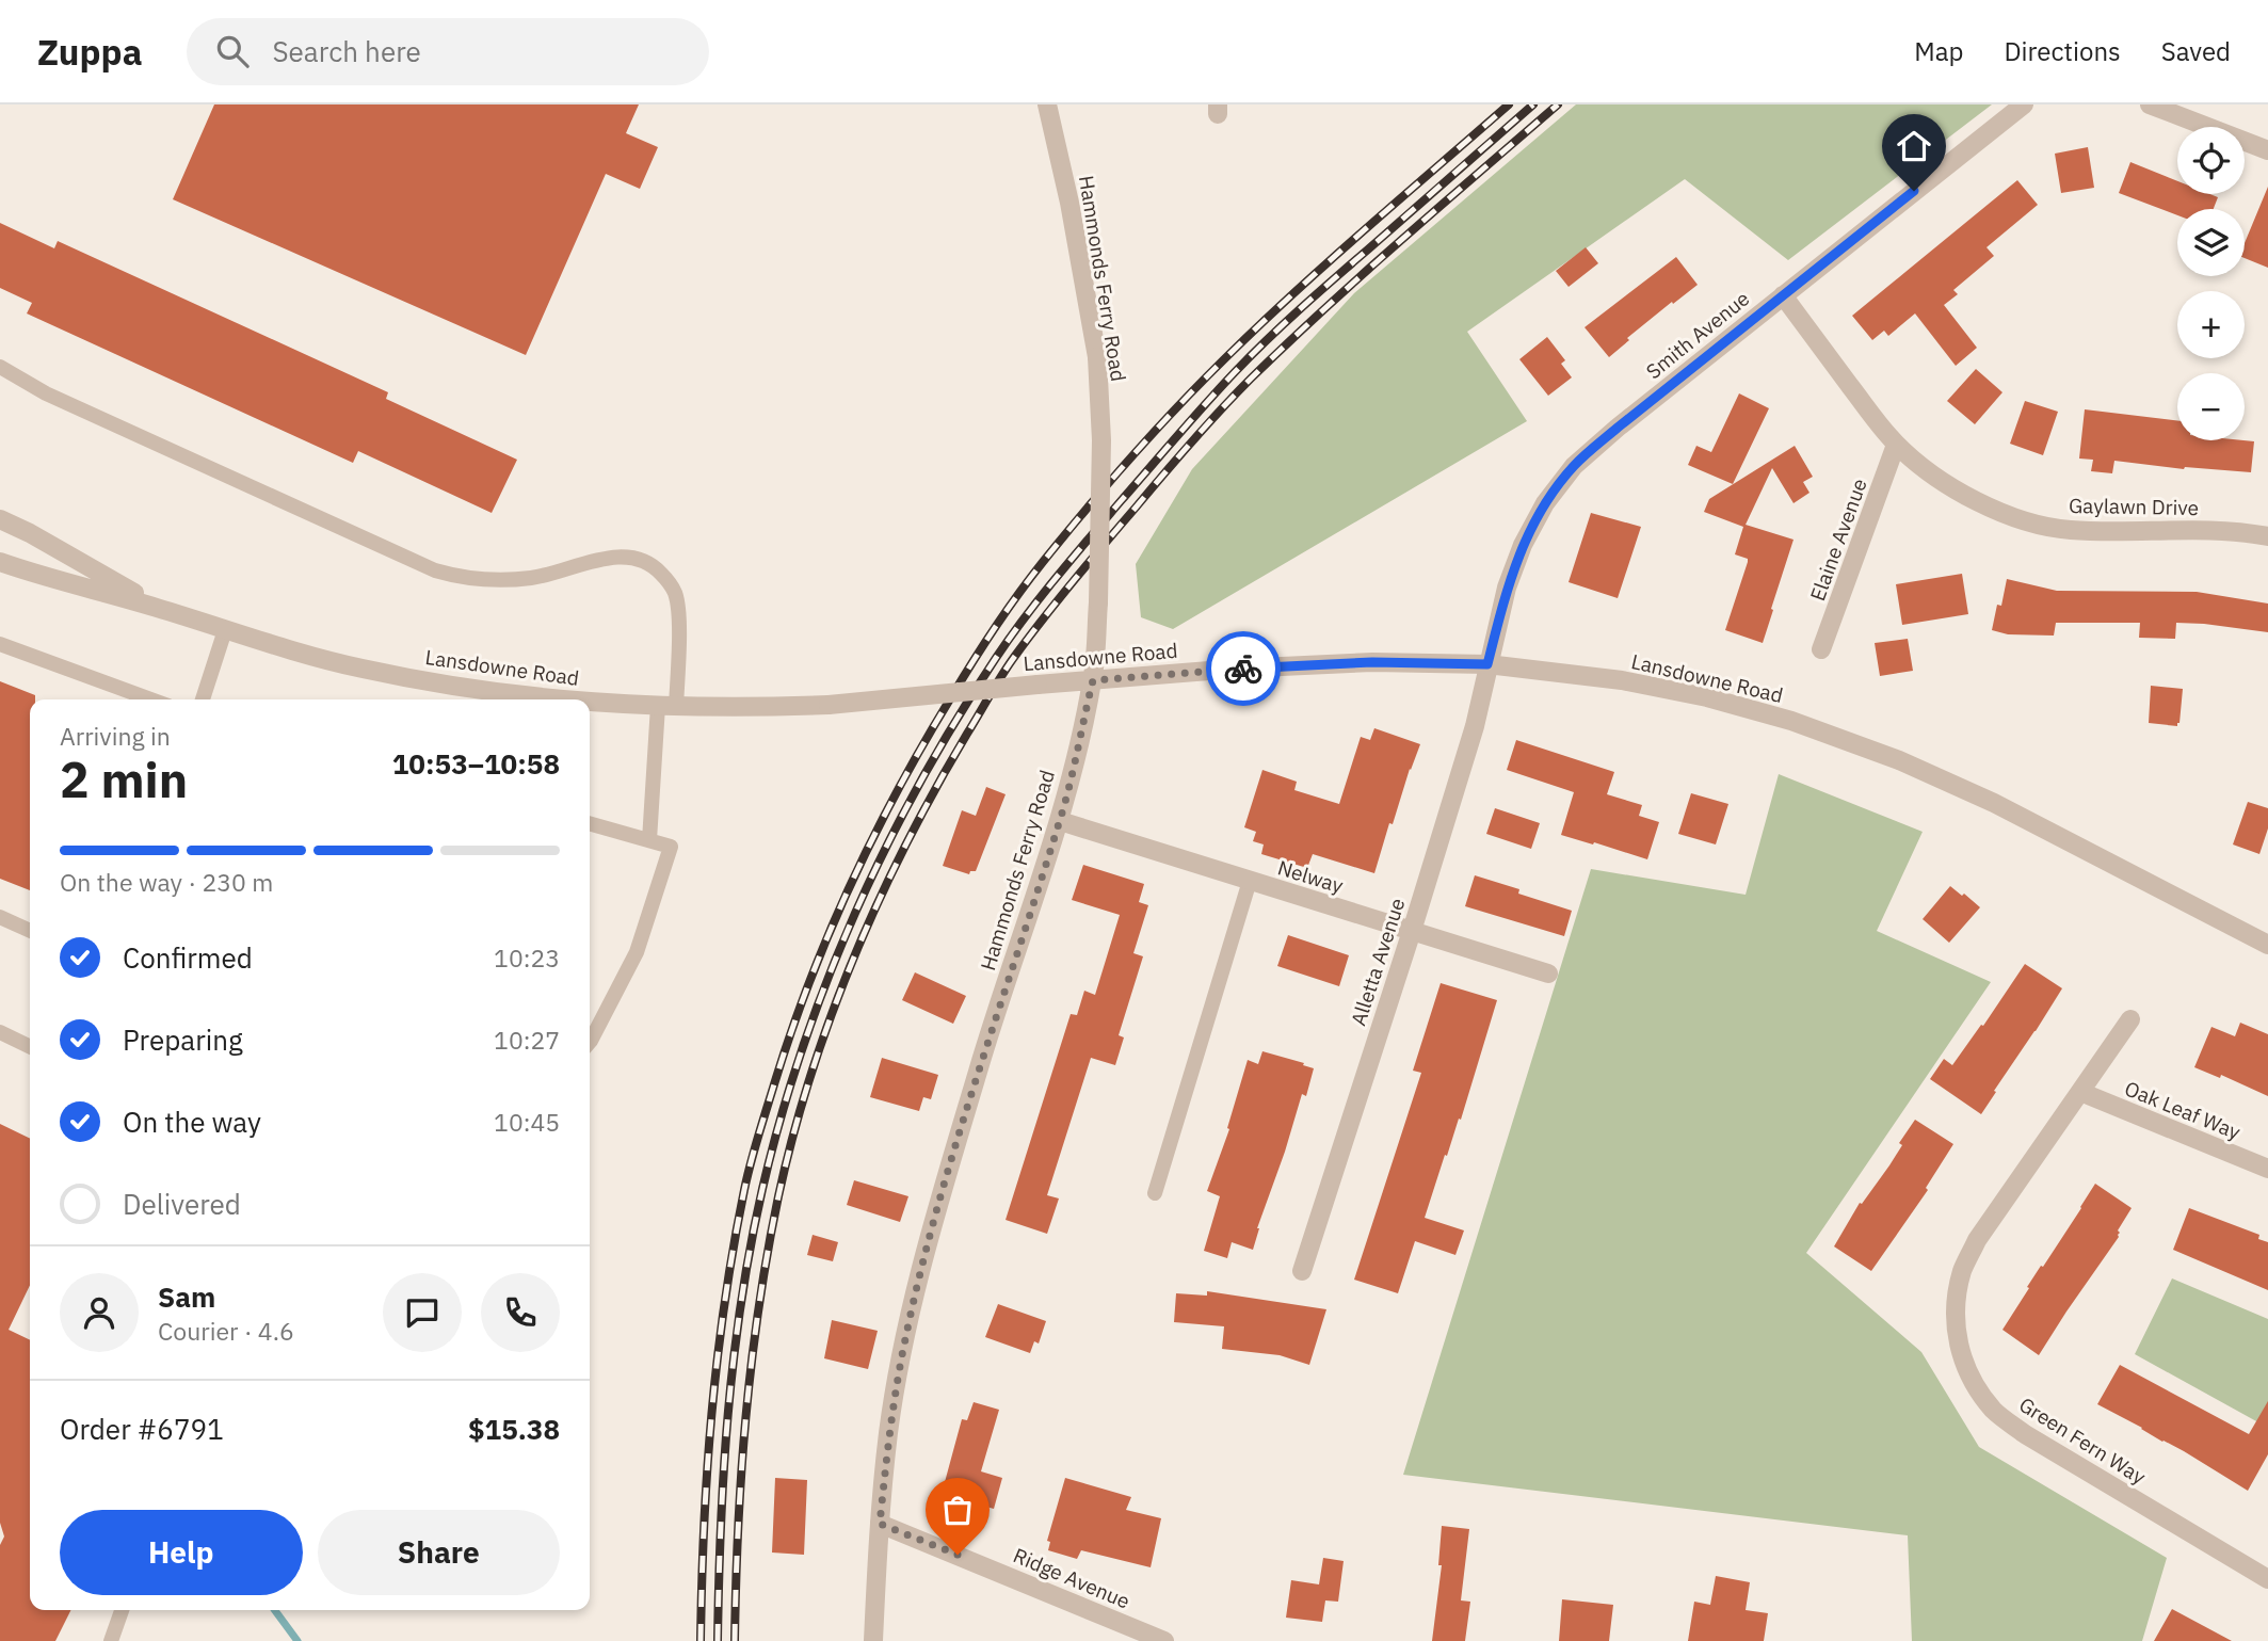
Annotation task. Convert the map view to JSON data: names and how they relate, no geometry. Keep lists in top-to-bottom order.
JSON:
{
  "streets": {
    "street": [
      "Hammonds Ferry Road",
      "Smith Avenue",
      "Gaylawn Drive",
      "Elaine Avenue",
      "Lansdowne Road",
      "Nelway",
      "Alletta Avenue",
      "Oak Leaf Way",
      "Green Fern Way",
      "Ridge Avenue"
    ]
  },
  "crossings": [
    ["Hammonds Ferry Road", "Lansdowne Road"],
    ["Hammonds Ferry Road", "Nelway"],
    ["Hammonds Ferry Road", "Ridge Avenue"],
    ["Smith Avenue", "Gaylawn Drive"],
    ["Smith Avenue", "Lansdowne Road"],
    ["Smith Avenue", "Alletta Avenue"],
    ["Gaylawn Drive", "Elaine Avenue"],
    ["Lansdowne Road", "Alletta Avenue"],
    ["Nelway", "Alletta Avenue"],
    ["Oak Leaf Way", "Green Fern Way"]
  ],
  "page": {
    "header": "Zuppa",
    "search": "Search here",
    "nav": ["Map", "Directions", "Saved"],
    "map_buttons": ["+", "−"],
    "heading": ["2 min", "Arriving in", "10:53–10:58"],
    "panel": [
      "Sam",
      "Courier · 4.6",
      "Order #6791",
      "$15.38"
    ],
    "bar": "On the way · 230 m",
    "list": [
      ["Confirmed", "10:23"],
      ["Preparing", "10:27"],
      ["On the way", "10:45"],
      "Delivered"
    ],
    "buttons": ["Help", "Share"]
  }
}
